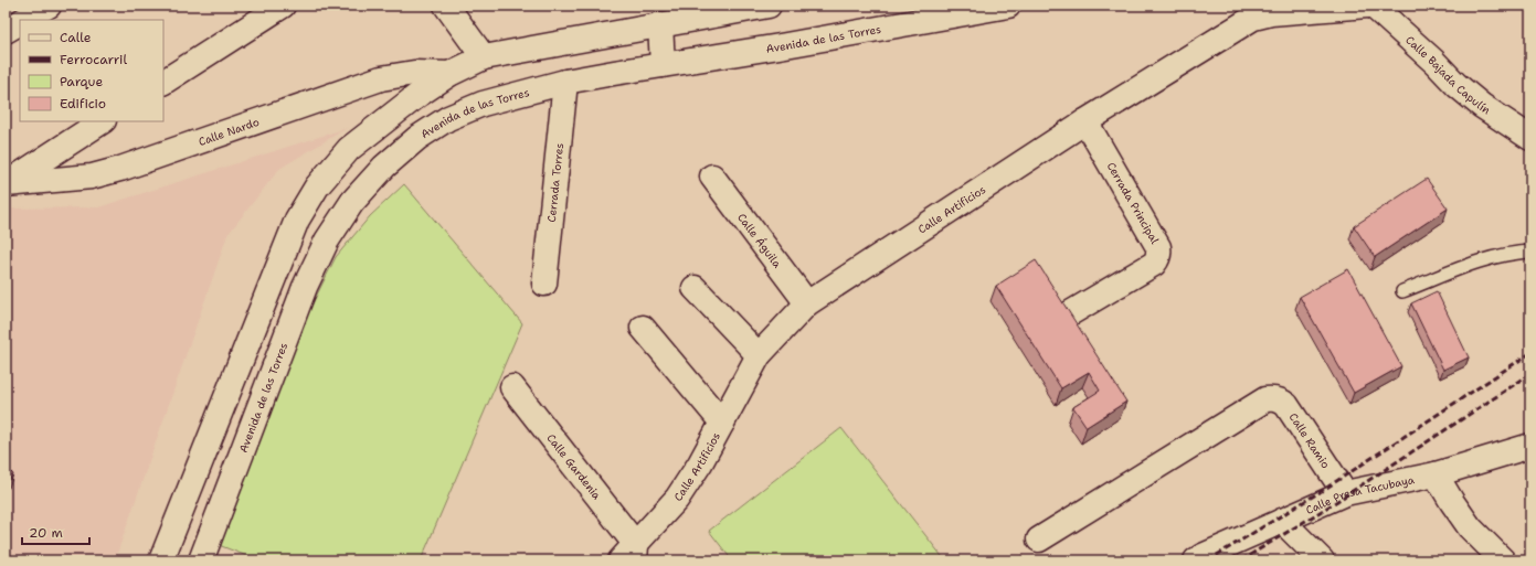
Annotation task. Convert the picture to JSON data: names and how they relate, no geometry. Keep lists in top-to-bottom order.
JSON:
{
  "streets": {
    "street": [
      "Avenida de las Torres",
      "Calle Bajada Capulín",
      "Calle Nardo",
      "Cerrada Torres",
      "Cerrada Principal",
      "Calle Artificios",
      "Calle Águila",
      "Calle Ramio",
      "Calle Gardenia",
      "Calle Presa Tacubaya"
    ]
  },
  "crossings": [
    ["Avenida de las Torres", "Cerrada Torres"],
    ["Cerrada Principal", "Calle Artificios"],
    ["Calle Artificios", "Calle Águila"],
    ["Calle Artificios", "Calle Gardenia"],
    ["Calle Ramio", "Calle Presa Tacubaya"]
  ],
  "legend": [
    "Calle",
    "Ferrocarril",
    "Parque",
    "Edificio"
  ],
  "scale_bar": "20 m"
}
